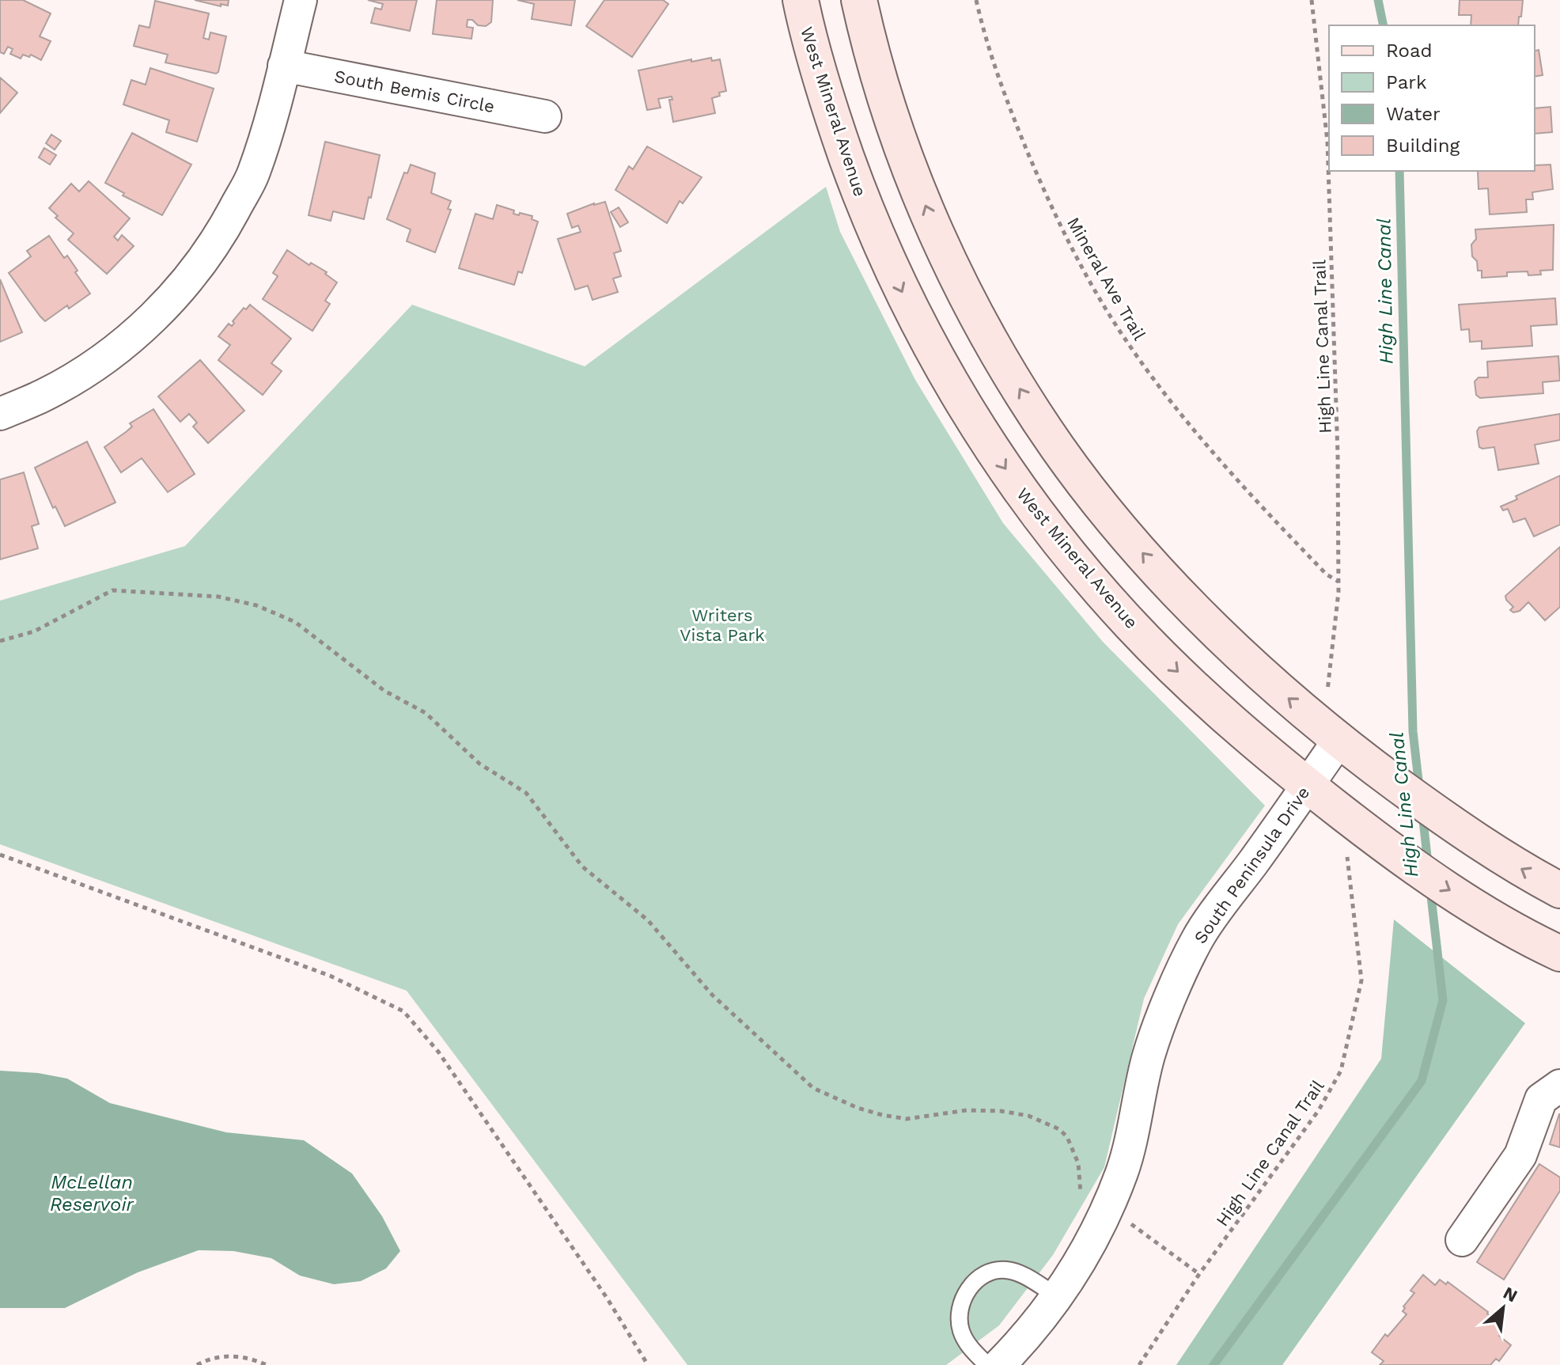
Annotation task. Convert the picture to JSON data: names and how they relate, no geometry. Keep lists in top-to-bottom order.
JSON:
{
  "streets": {
    "main road": ["West Mineral Avenue"],
    "street": ["South Bemis Circle", "South Peninsula Drive"],
    "path": ["Mineral Ave Trail", "High Line Canal Trail"]
  },
  "crossings": [
    ["West Mineral Avenue", "High Line Canal Trail"],
    ["West Mineral Avenue", "South Peninsula Drive"],
    ["Mineral Ave Trail", "High Line Canal Trail"]
  ],
  "water": ["High Line Canal", "McLellan Reservoir"],
  "parks": ["Writers Vista Park"],
  "legend": [
    "Road",
    "Park",
    "Water",
    "Building"
  ],
  "north": "top right"
}
